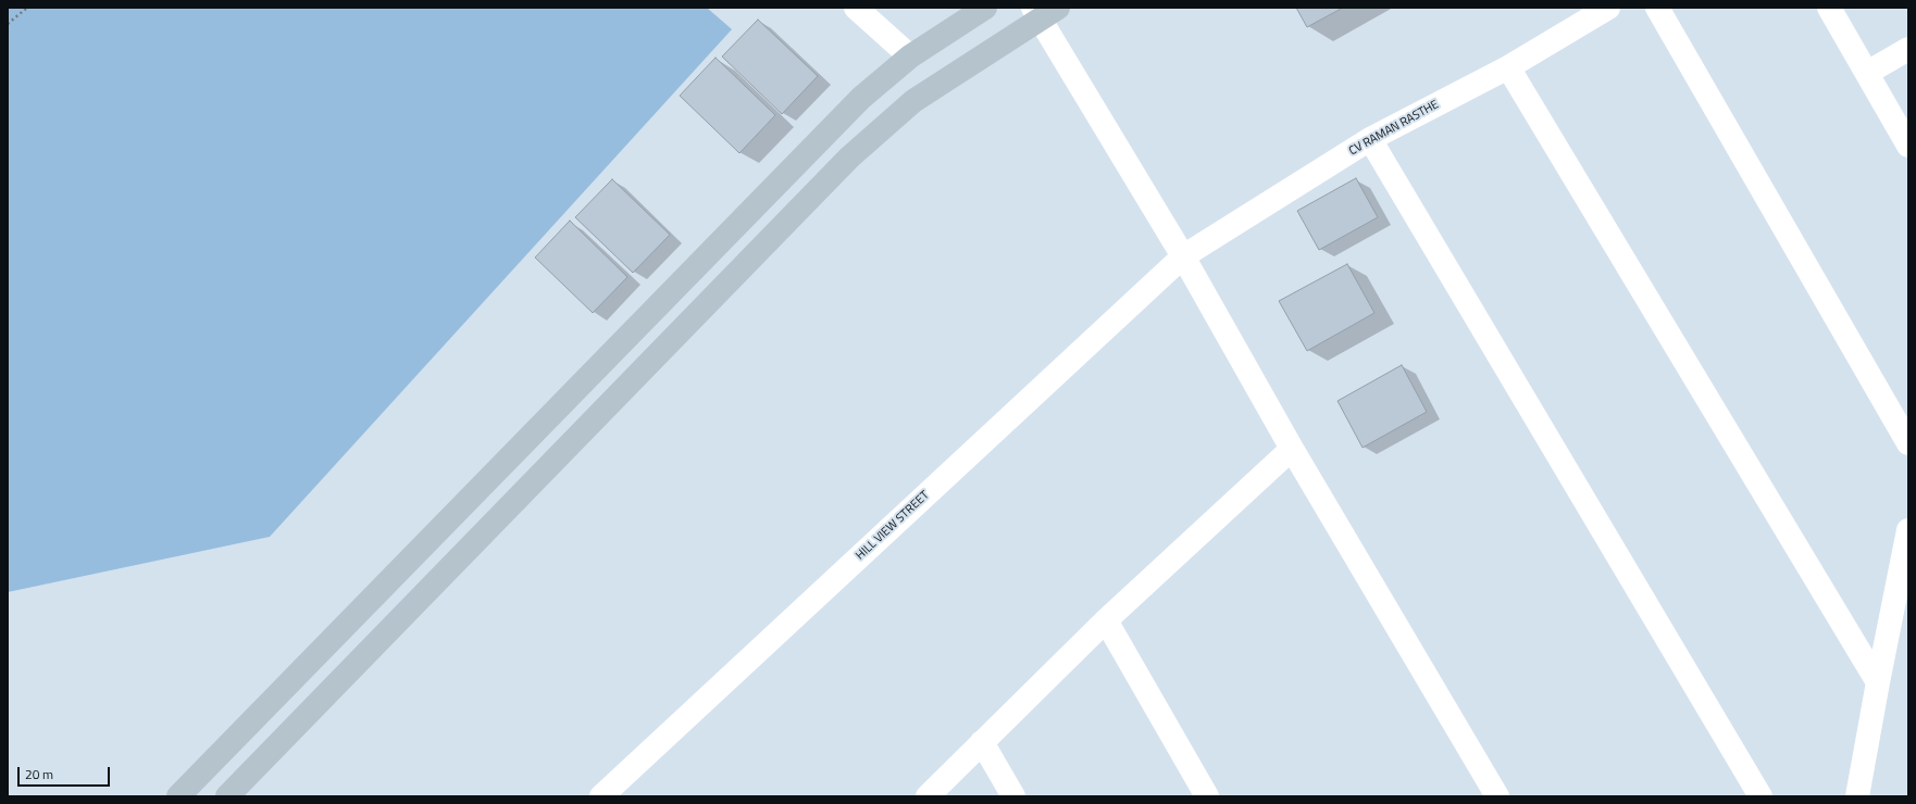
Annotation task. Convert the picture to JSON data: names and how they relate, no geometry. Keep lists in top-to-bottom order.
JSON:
{
  "streets": {
    "street": ["CV RAMAN RASTHE", "HILL VIEW STREET"]
  },
  "crossings": [
    ["CV RAMAN RASTHE", "HILL VIEW STREET"]
  ],
  "scale_bar": "20 m"
}
